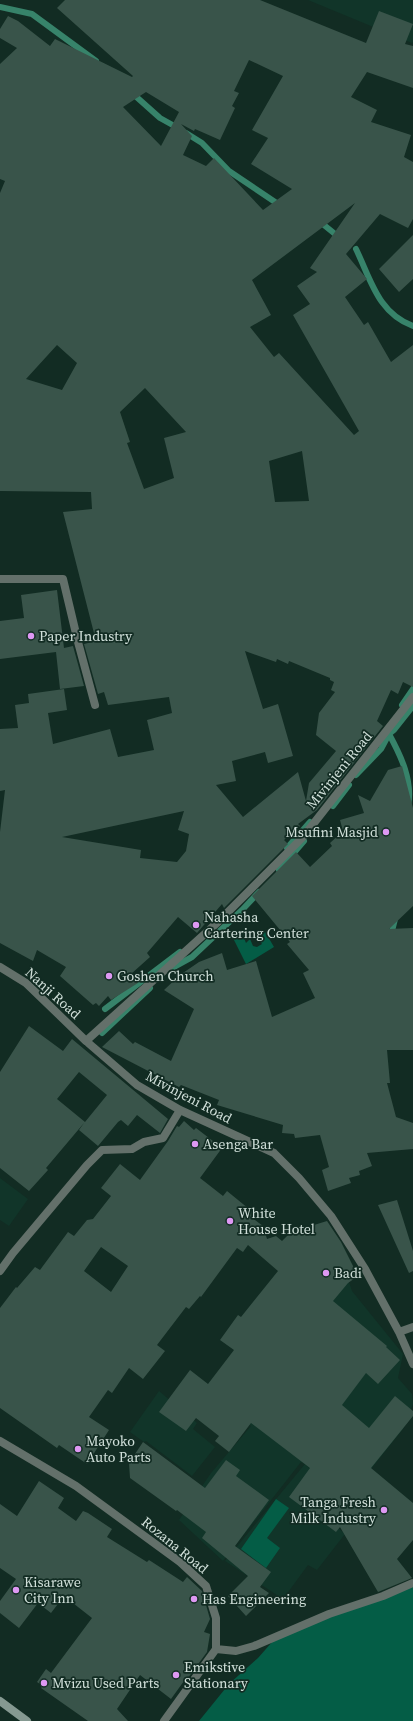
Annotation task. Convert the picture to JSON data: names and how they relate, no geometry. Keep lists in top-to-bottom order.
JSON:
{
  "streets": {
    "street": ["Mivinjeni Road", "Nanji Road", "Rozana Road"]
  },
  "crossings": [
    ["Mivinjeni Road", "Nanji Road"]
  ],
  "places": [
    "Paper Industry",
    "Msufini Masjid",
    "Nahasha Cartering Center",
    "Goshen Church",
    "Asenga Bar",
    "White House Hotel",
    "Badi",
    "Mayoko Auto Parts",
    "Tanga Fresh Milk Industry",
    "Kisarawe City Inn",
    "Has Engineering",
    "Emikstive Stationary",
    "Mvizu Used Parts"
  ]
}
